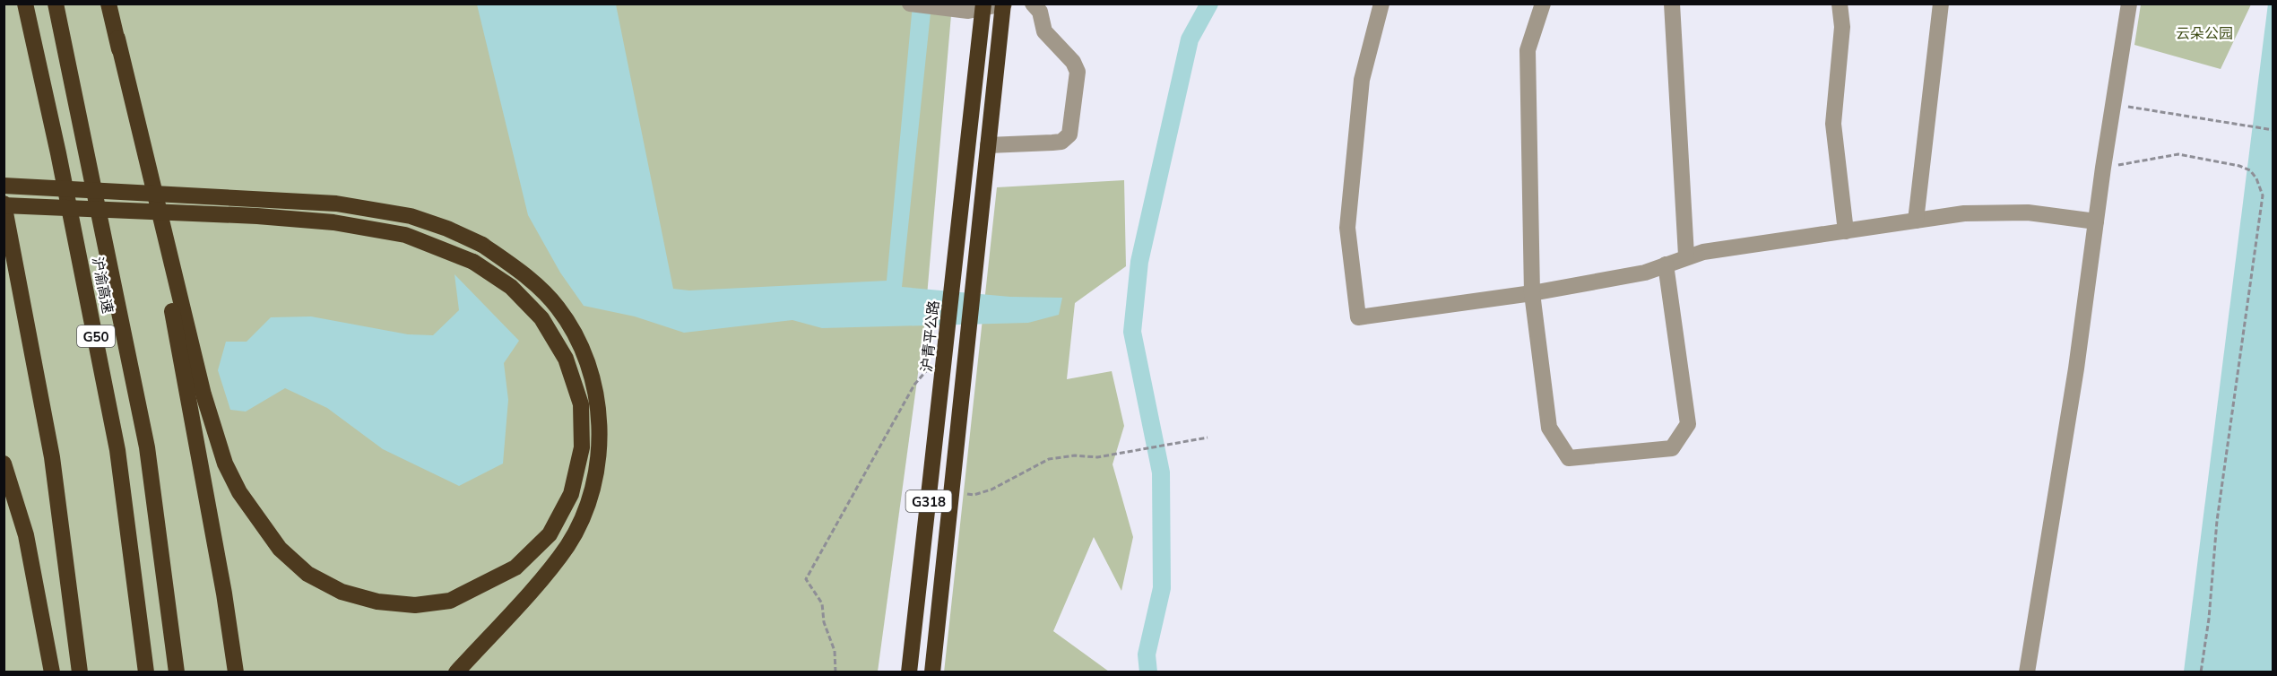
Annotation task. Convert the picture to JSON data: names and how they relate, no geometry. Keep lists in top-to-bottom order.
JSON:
{
  "streets": {
    "highway": [
      "沪渝高速",
      "G50",
      "沪青平公路",
      "G318"
    ]
  },
  "parks": ["云朵公园"]
}
